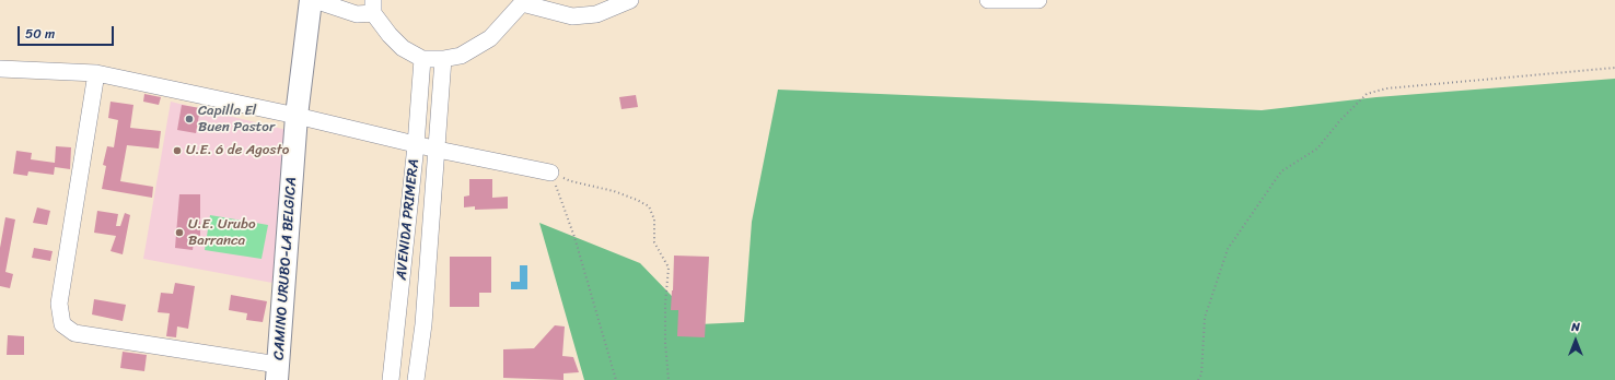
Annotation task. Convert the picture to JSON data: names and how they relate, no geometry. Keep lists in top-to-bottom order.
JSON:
{
  "streets": {
    "main road": ["CAMINO URUBO-LA BELGICA"],
    "street": ["AVENIDA PRIMERA"]
  },
  "places": ["Capilla El Buen Pastor", "U.E. 6 de Agosto", "U.E. Urubo Barranca"],
  "scale_bar": "50 m",
  "north": "top"
}
